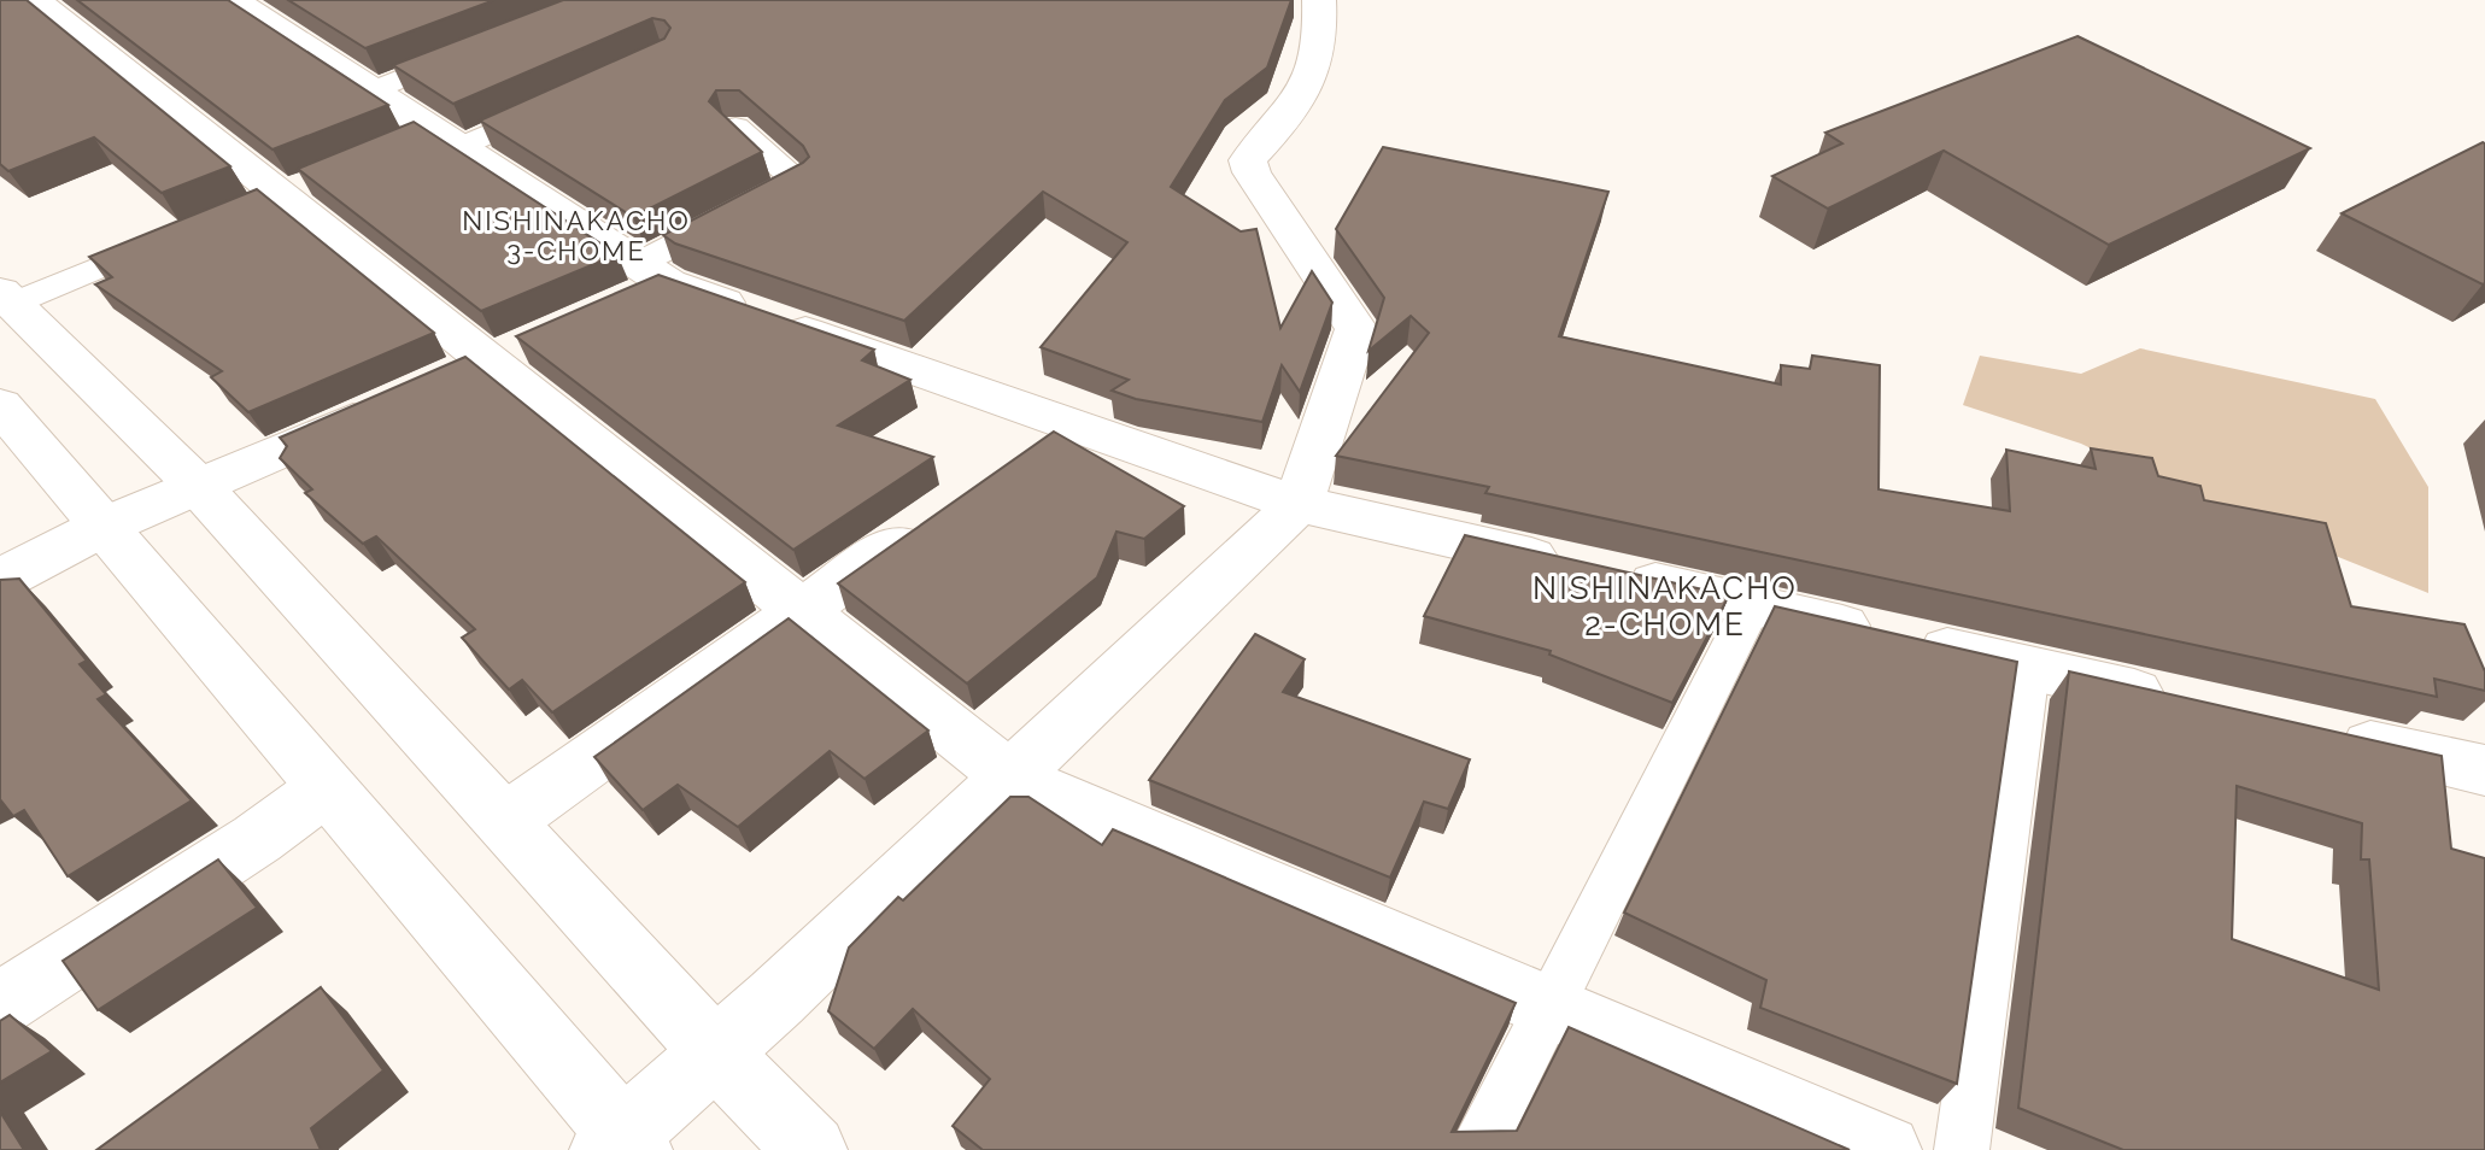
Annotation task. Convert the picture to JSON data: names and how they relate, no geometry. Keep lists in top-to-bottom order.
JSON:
{
  "districts": ["NISHINAKACHO 3-CHOME", "NISHINAKACHO 2-CHOME"]
}
